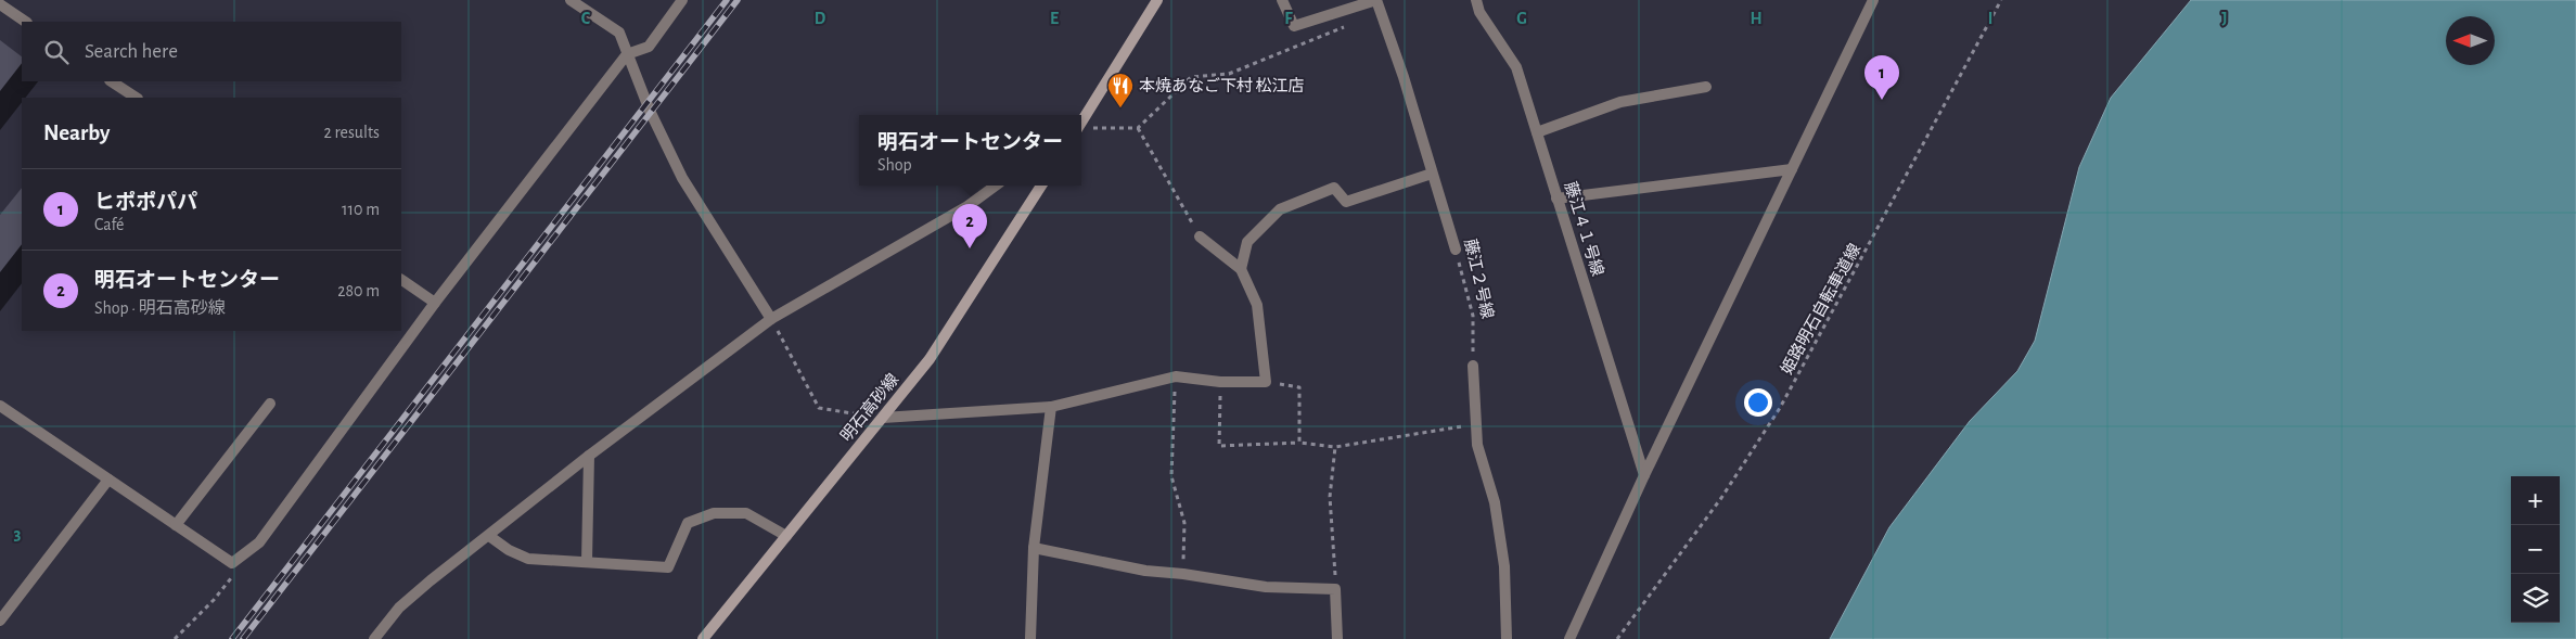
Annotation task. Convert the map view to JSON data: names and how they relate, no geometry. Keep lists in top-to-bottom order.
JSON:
{
  "streets": {
    "main road": ["明石高砂線"],
    "street": ["藤江４１号線", "藤江２号線"],
    "path": ["姫路明石自転車道線"]
  },
  "places": {
    "restaurant": ["本焼あなご下村 松江店"]
  },
  "north": "left",
  "page": {
    "search": "Search here",
    "pins": ["1", "2"],
    "heading": ["Nearby", "2 results"],
    "popup": ["明石オートセンター", "Shop"],
    "list": [
      {
        "mark": "1",
        "name": "ヒポポパパ",
        "note": "Café",
        "value": "110 m"
      },
      {
        "mark": "2",
        "name": "明石オートセンター",
        "note": "Shop · 明石高砂線",
        "value": "280 m"
      }
    ],
    "map_buttons": ["+", "−"]
  },
  "grid": {
    "columns": [
      "C",
      "D",
      "E",
      "F",
      "G",
      "H",
      "I",
      "J"
    ],
    "rows": ["3"]
  }
}
